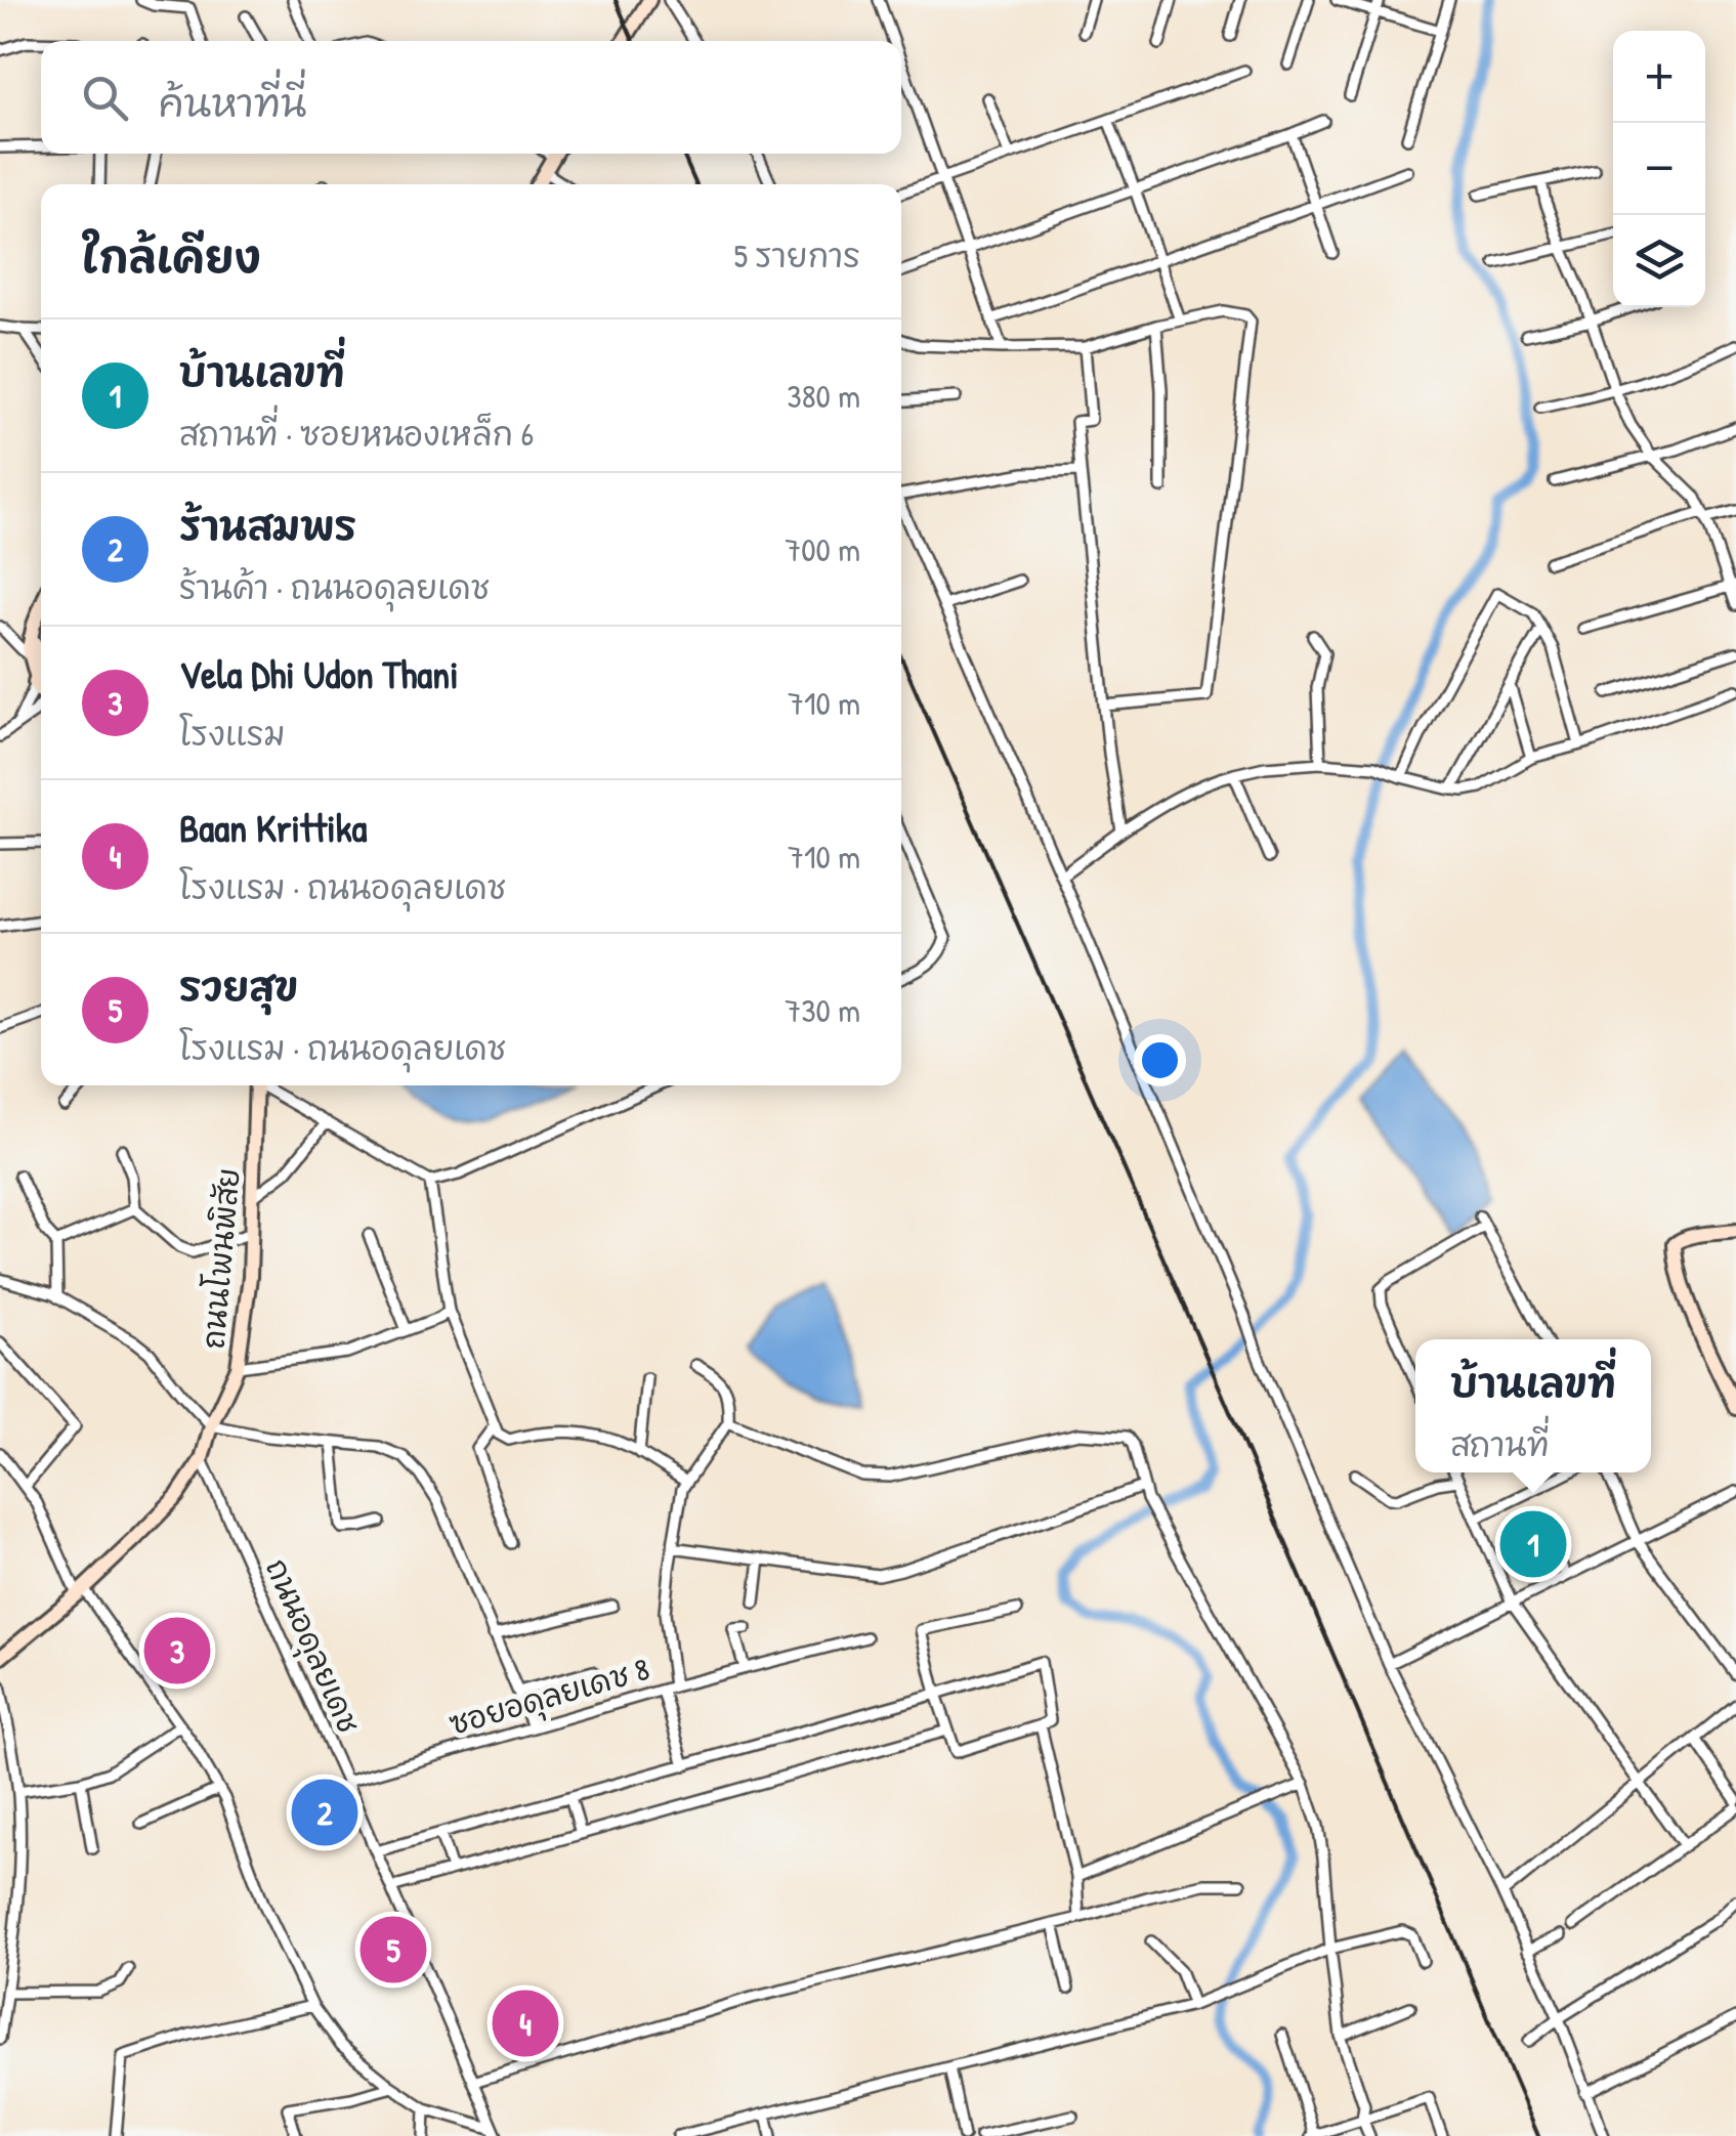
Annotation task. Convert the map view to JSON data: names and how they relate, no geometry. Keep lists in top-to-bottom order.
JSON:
{
  "streets": {
    "street": ["ถนนโพนพิสัย", "ถนนอดุลยเดช", "ซอยอดุลยเดช 8"]
  },
  "crossings": [
    ["ถนนโพนพิสัย", "ถนนอดุลยเดช"],
    ["ถนนอดุลยเดช", "ซอยอดุลยเดช 8"]
  ],
  "page": {
    "map_buttons": ["+", "−"],
    "search": "ค้นหาที่นี่",
    "heading": ["ใกล้เคียง", "5 รายการ"],
    "list": [
      {
        "mark": "1",
        "name": "บ้านเลขที่",
        "note": "สถานที่ · ซอยหนองเหล็ก 6",
        "value": "380 m"
      },
      {
        "mark": "2",
        "name": "ร้านสมพร",
        "note": "ร้านค้า · ถนนอดุลยเดช",
        "value": "700 m"
      },
      {
        "mark": "3",
        "name": "Vela Dhi Udon Thani",
        "note": "โรงแรม",
        "value": "710 m"
      },
      {
        "mark": "4",
        "name": "Baan Krittika",
        "note": "โรงแรม · ถนนอดุลยเดช",
        "value": "710 m"
      },
      {
        "mark": "5",
        "name": "รวยสุข",
        "note": "โรงแรม · ถนนอดุลยเดช",
        "value": "730 m"
      }
    ],
    "popup": ["บ้านเลขที่", "สถานที่"],
    "pins": [
      "1",
      "3",
      "2",
      "5",
      "4"
    ]
  }
}
